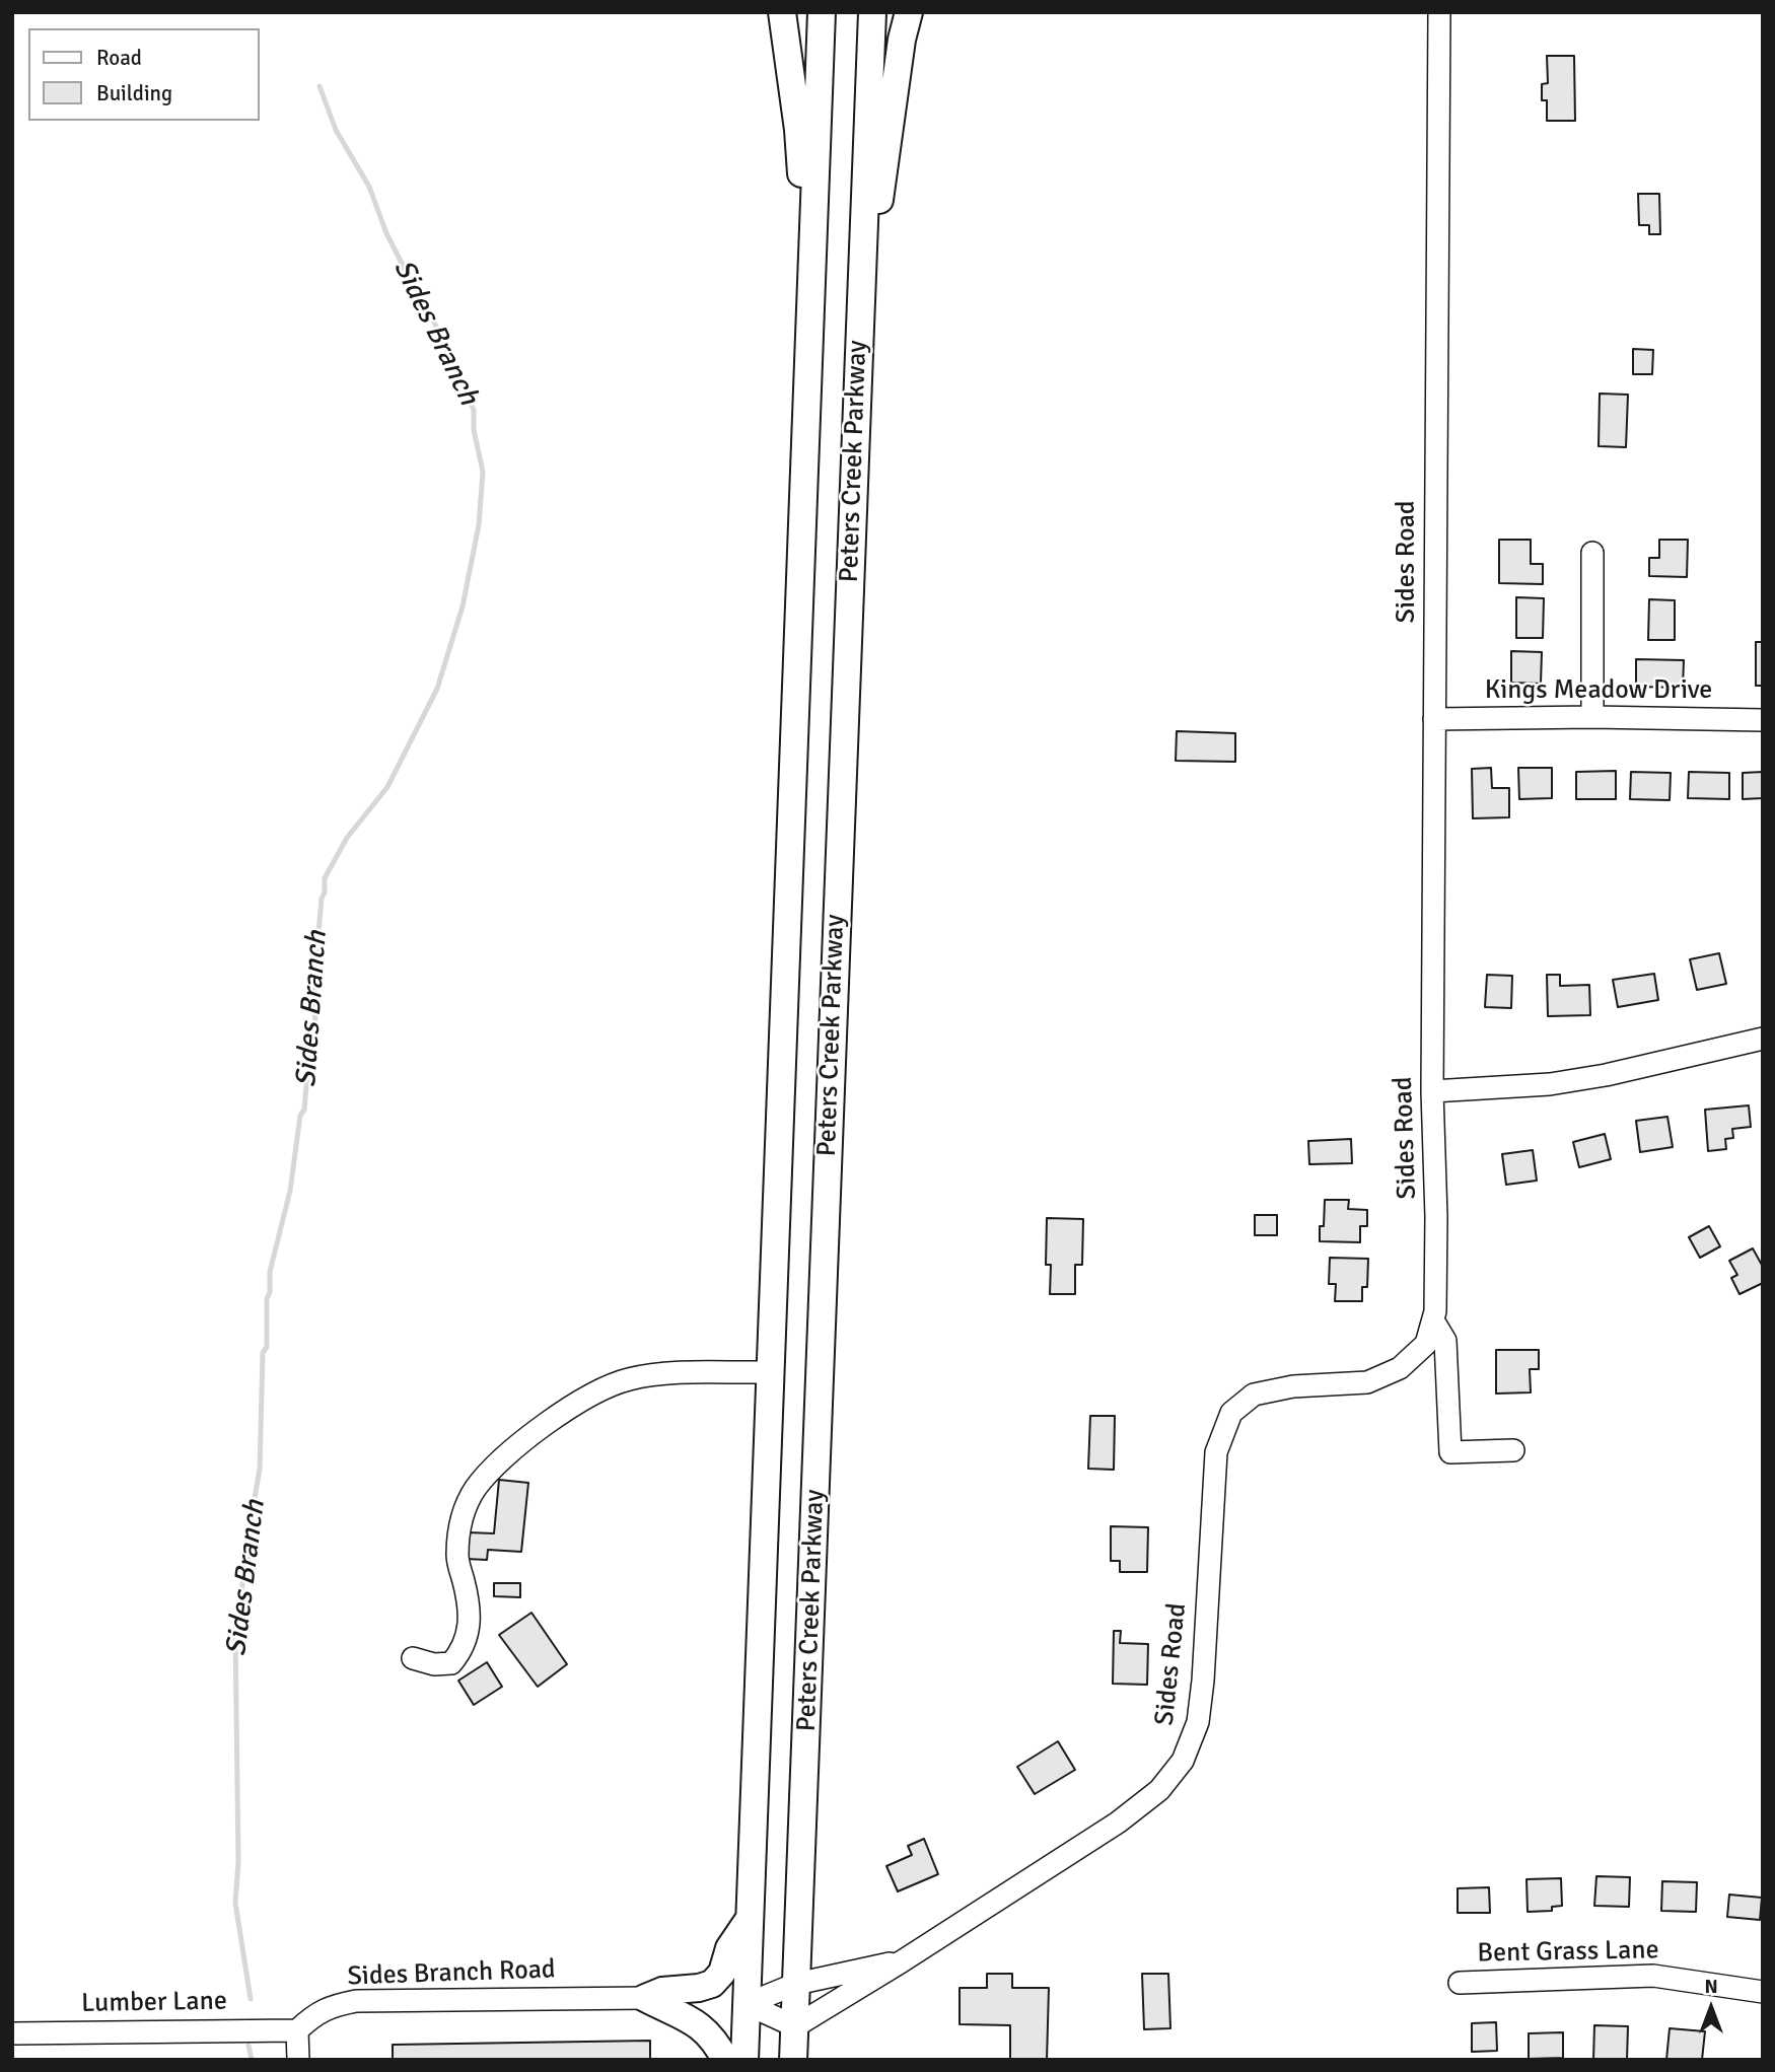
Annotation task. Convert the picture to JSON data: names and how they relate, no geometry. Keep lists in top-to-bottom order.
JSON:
{
  "streets": {
    "main road": ["Peters Creek Parkway"],
    "street": [
      "Sides Road",
      "Kings Meadow Drive",
      "Bent Grass Lane",
      "Sides Branch Road",
      "Lumber Lane"
    ]
  },
  "crossings": [
    ["Peters Creek Parkway", "Sides Road"],
    ["Sides Road", "Kings Meadow Drive"],
    ["Sides Branch Road", "Lumber Lane"]
  ],
  "water": ["Sides Branch"],
  "legend": ["Road", "Building"],
  "north": "top"
}
